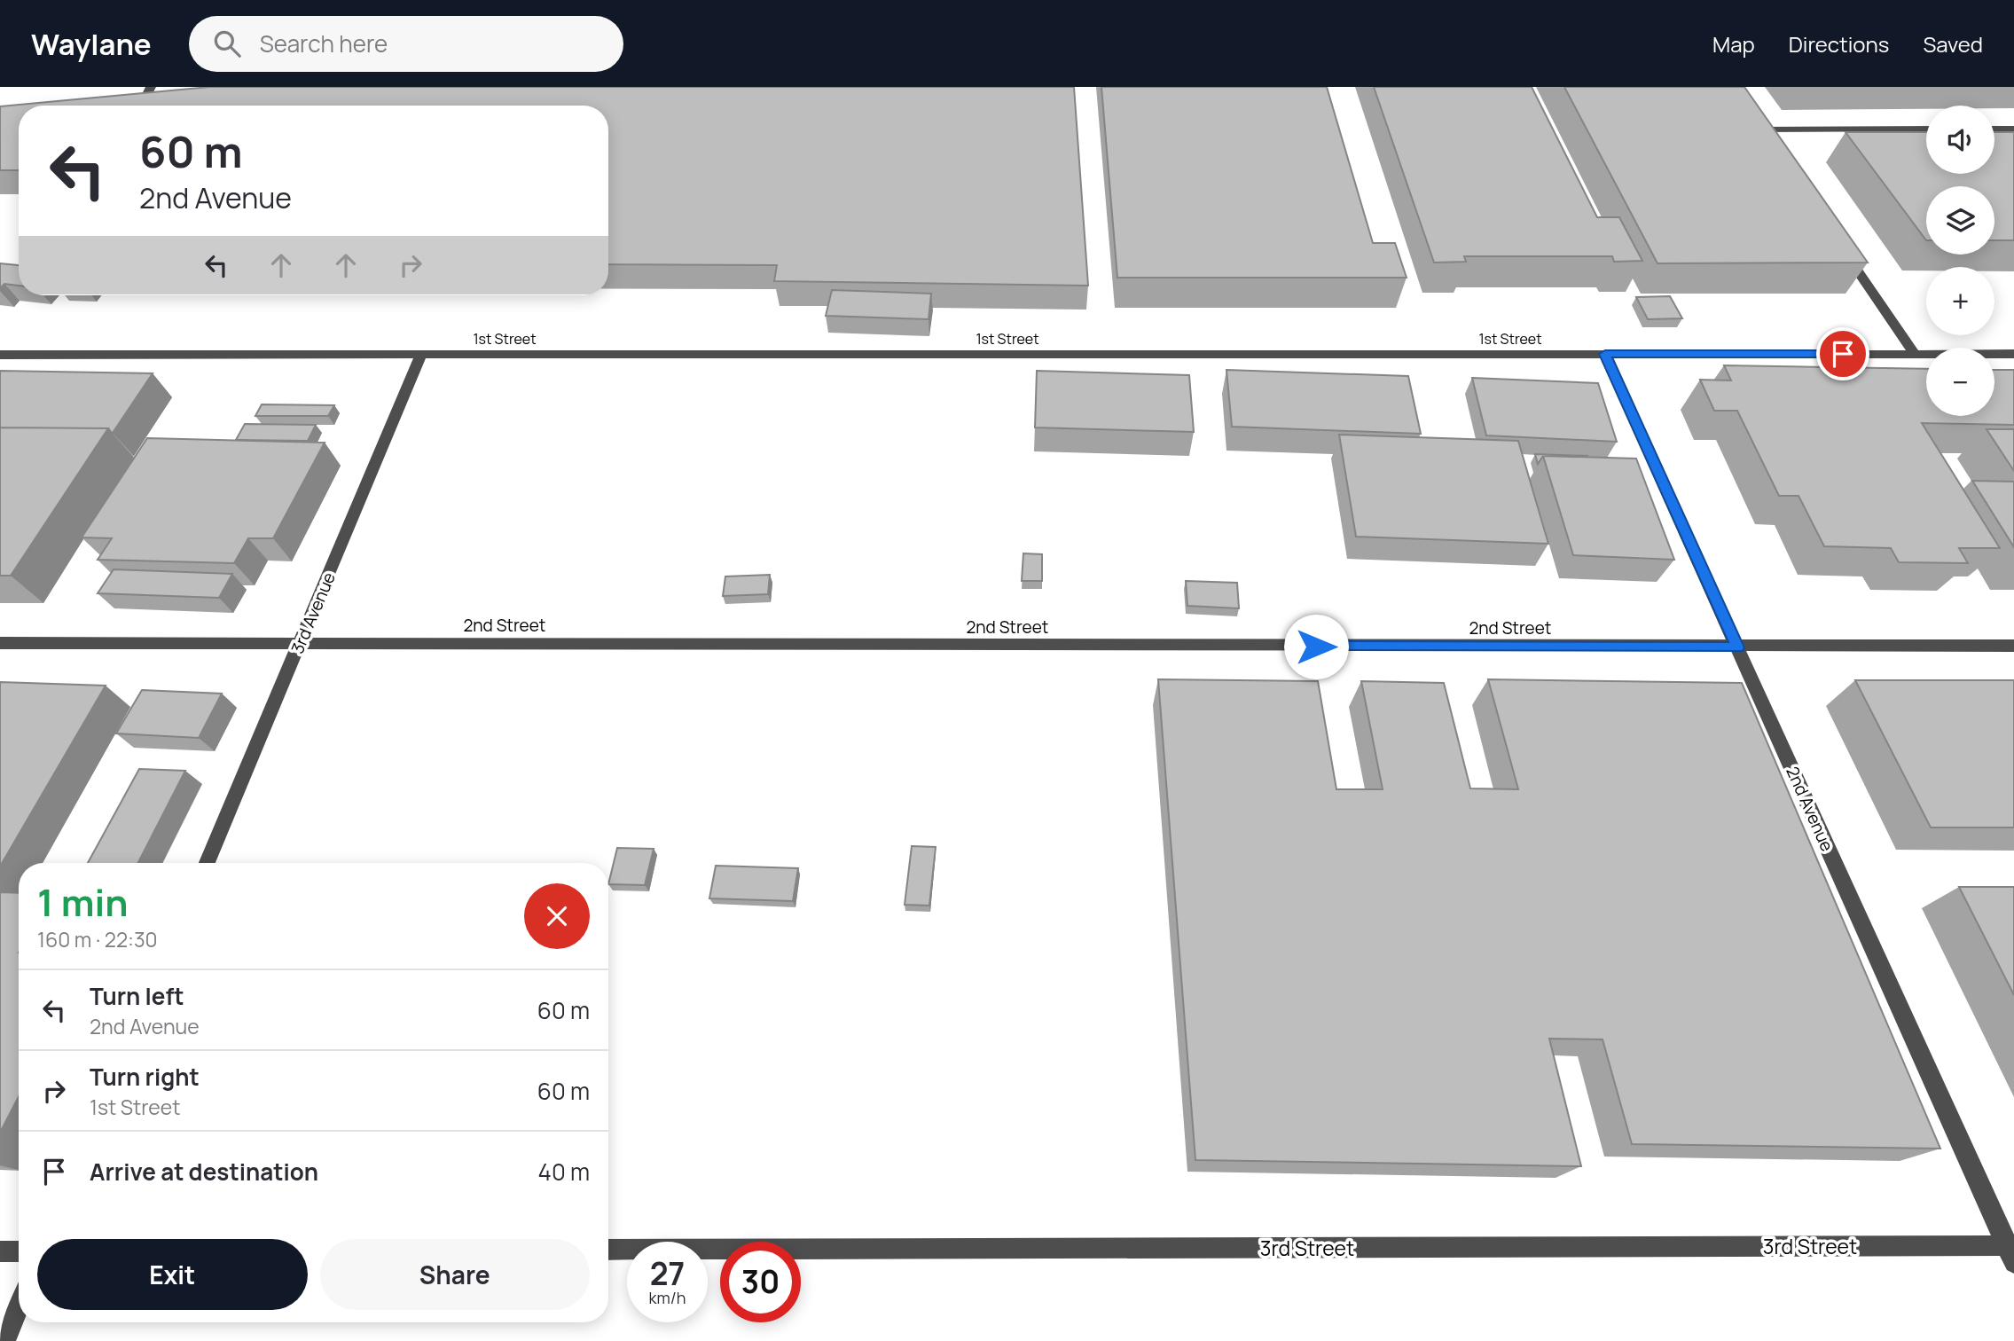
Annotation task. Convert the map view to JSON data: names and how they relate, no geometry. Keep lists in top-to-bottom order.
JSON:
{
  "streets": {
    "street": [
      "1st Street",
      "3rd Avenue",
      "2nd Street",
      "2nd Avenue",
      "3rd Street"
    ]
  },
  "crossings": [
    ["1st Street", "3rd Avenue"],
    ["1st Street", "2nd Avenue"],
    ["3rd Avenue", "2nd Street"],
    ["2nd Street", "2nd Avenue"],
    ["2nd Avenue", "3rd Street"]
  ],
  "page": {
    "header": "Waylane",
    "search": "Search here",
    "nav": ["Map", "Directions", "Saved"],
    "map_buttons": ["+", "−"],
    "turn": ["60 m", "2nd Avenue"],
    "heading": ["1 min", "160 m · 22:30"],
    "list": [
      {
        "name": "Turn left",
        "note": "2nd Avenue",
        "value": "60 m"
      },
      {
        "name": "Turn right",
        "note": "1st Street",
        "value": "60 m"
      },
      {
        "name": "Arrive at destination",
        "value": "40 m"
      }
    ],
    "buttons": ["Exit", "Share"],
    "speed": "27 km/h",
    "limit": "30"
  }
}
